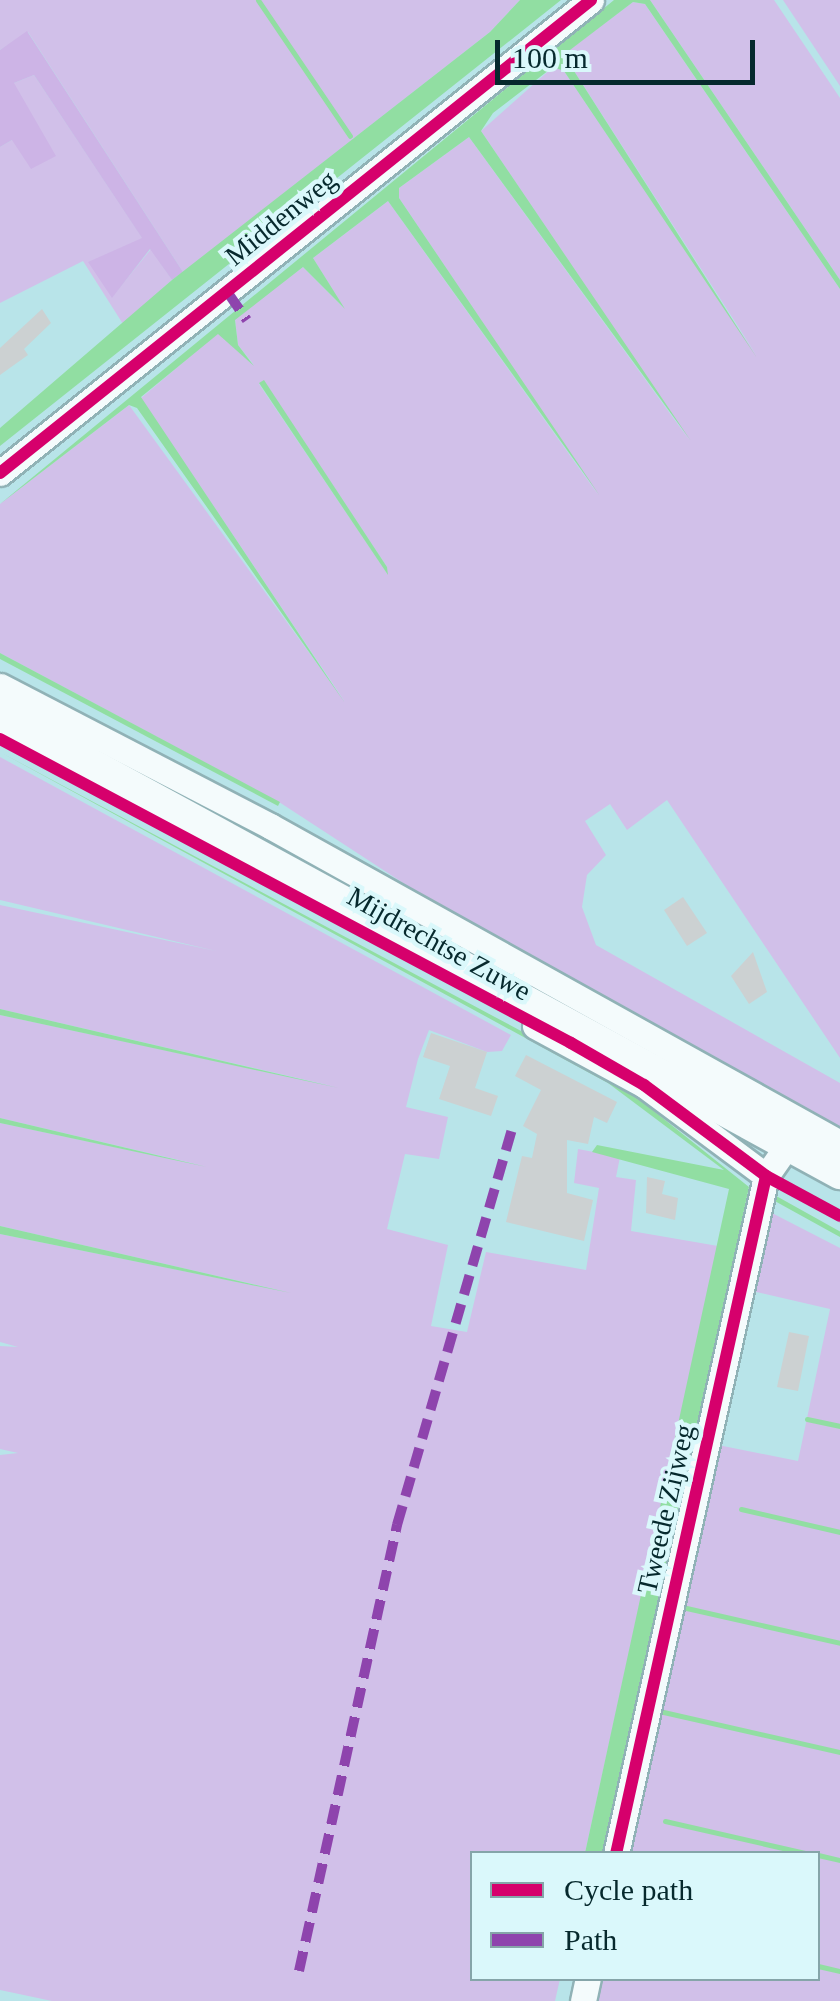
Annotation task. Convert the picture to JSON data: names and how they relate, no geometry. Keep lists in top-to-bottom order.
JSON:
{
  "streets": {
    "main road": ["Mijdrechtse Zuwe"],
    "street": ["Middenweg", "Tweede Zijweg"]
  },
  "crossings": [
    ["Mijdrechtse Zuwe", "Tweede Zijweg"]
  ],
  "legend": ["Cycle path", "Path"],
  "scale_bar": "100 m"
}
